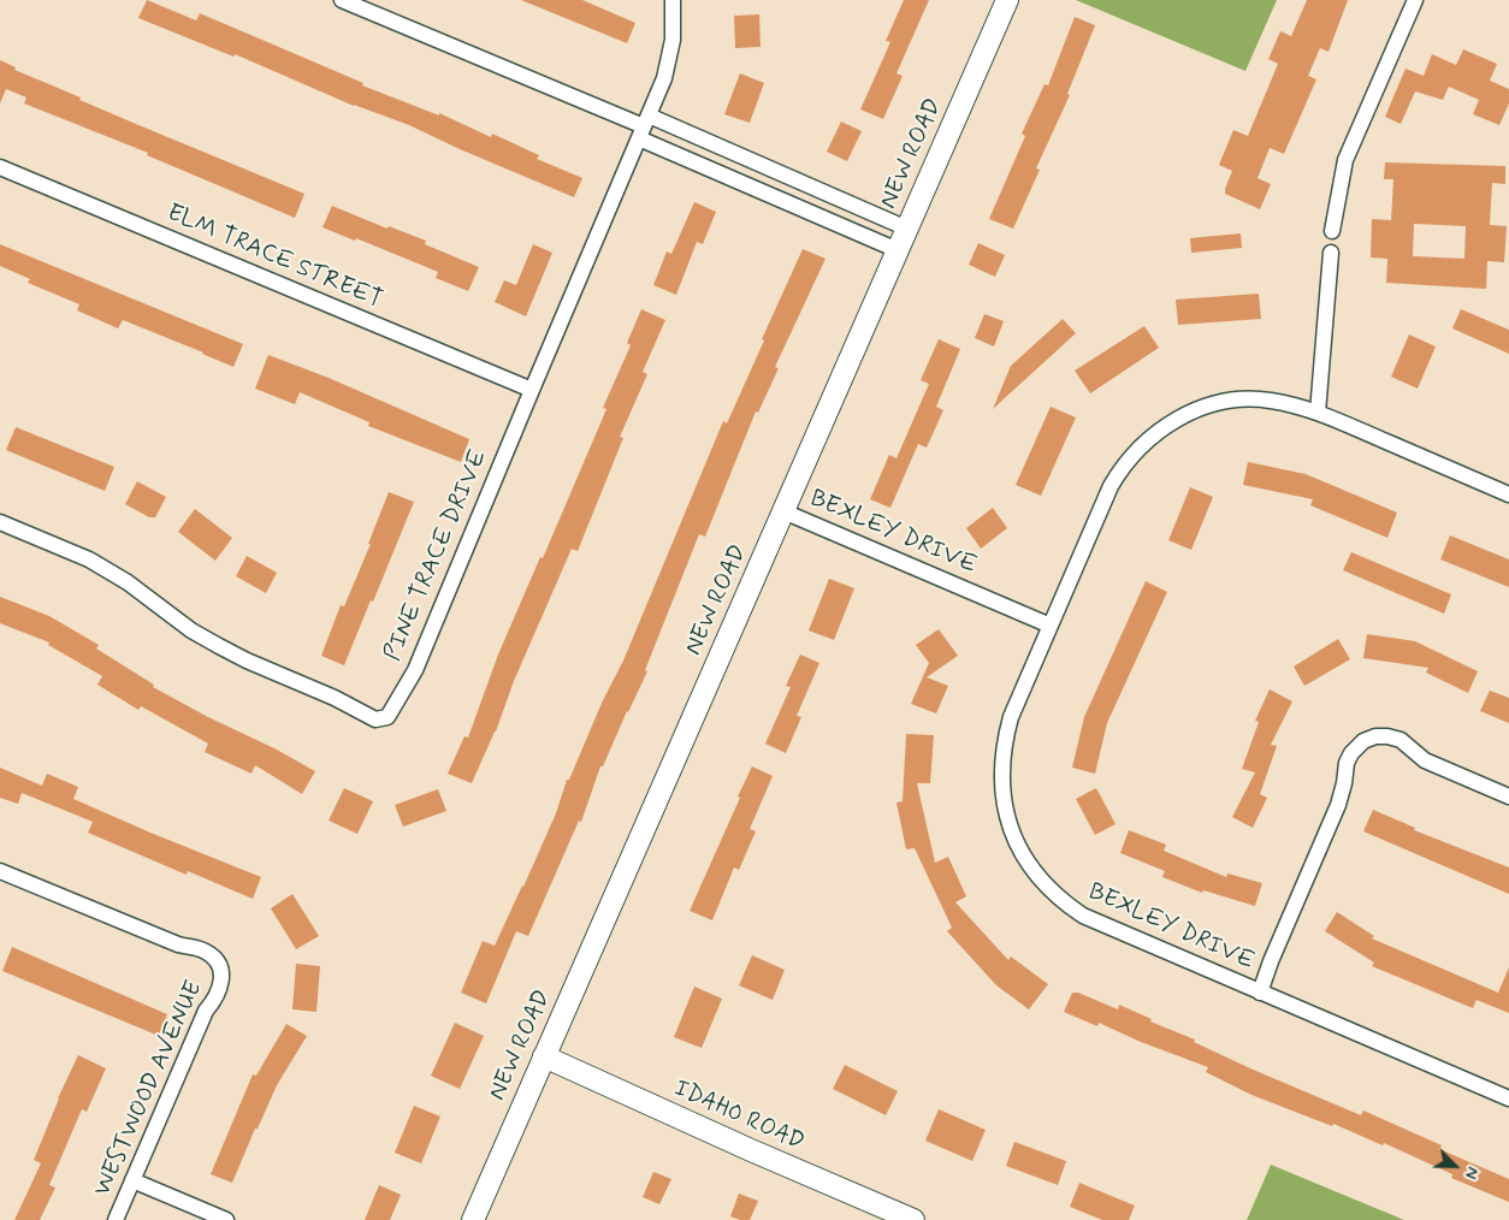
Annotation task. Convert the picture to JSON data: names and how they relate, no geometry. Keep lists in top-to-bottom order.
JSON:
{
  "streets": {
    "street": [
      "NEW ROAD",
      "ELM TRACE STREET",
      "BEXLEY DRIVE",
      "PINE TRACE DRIVE",
      "WESTWOOD AVENUE",
      "IDAHO ROAD"
    ]
  },
  "crossings": [
    ["NEW ROAD", "BEXLEY DRIVE"],
    ["NEW ROAD", "IDAHO ROAD"],
    ["ELM TRACE STREET", "PINE TRACE DRIVE"]
  ],
  "north": "bottom right"
}
